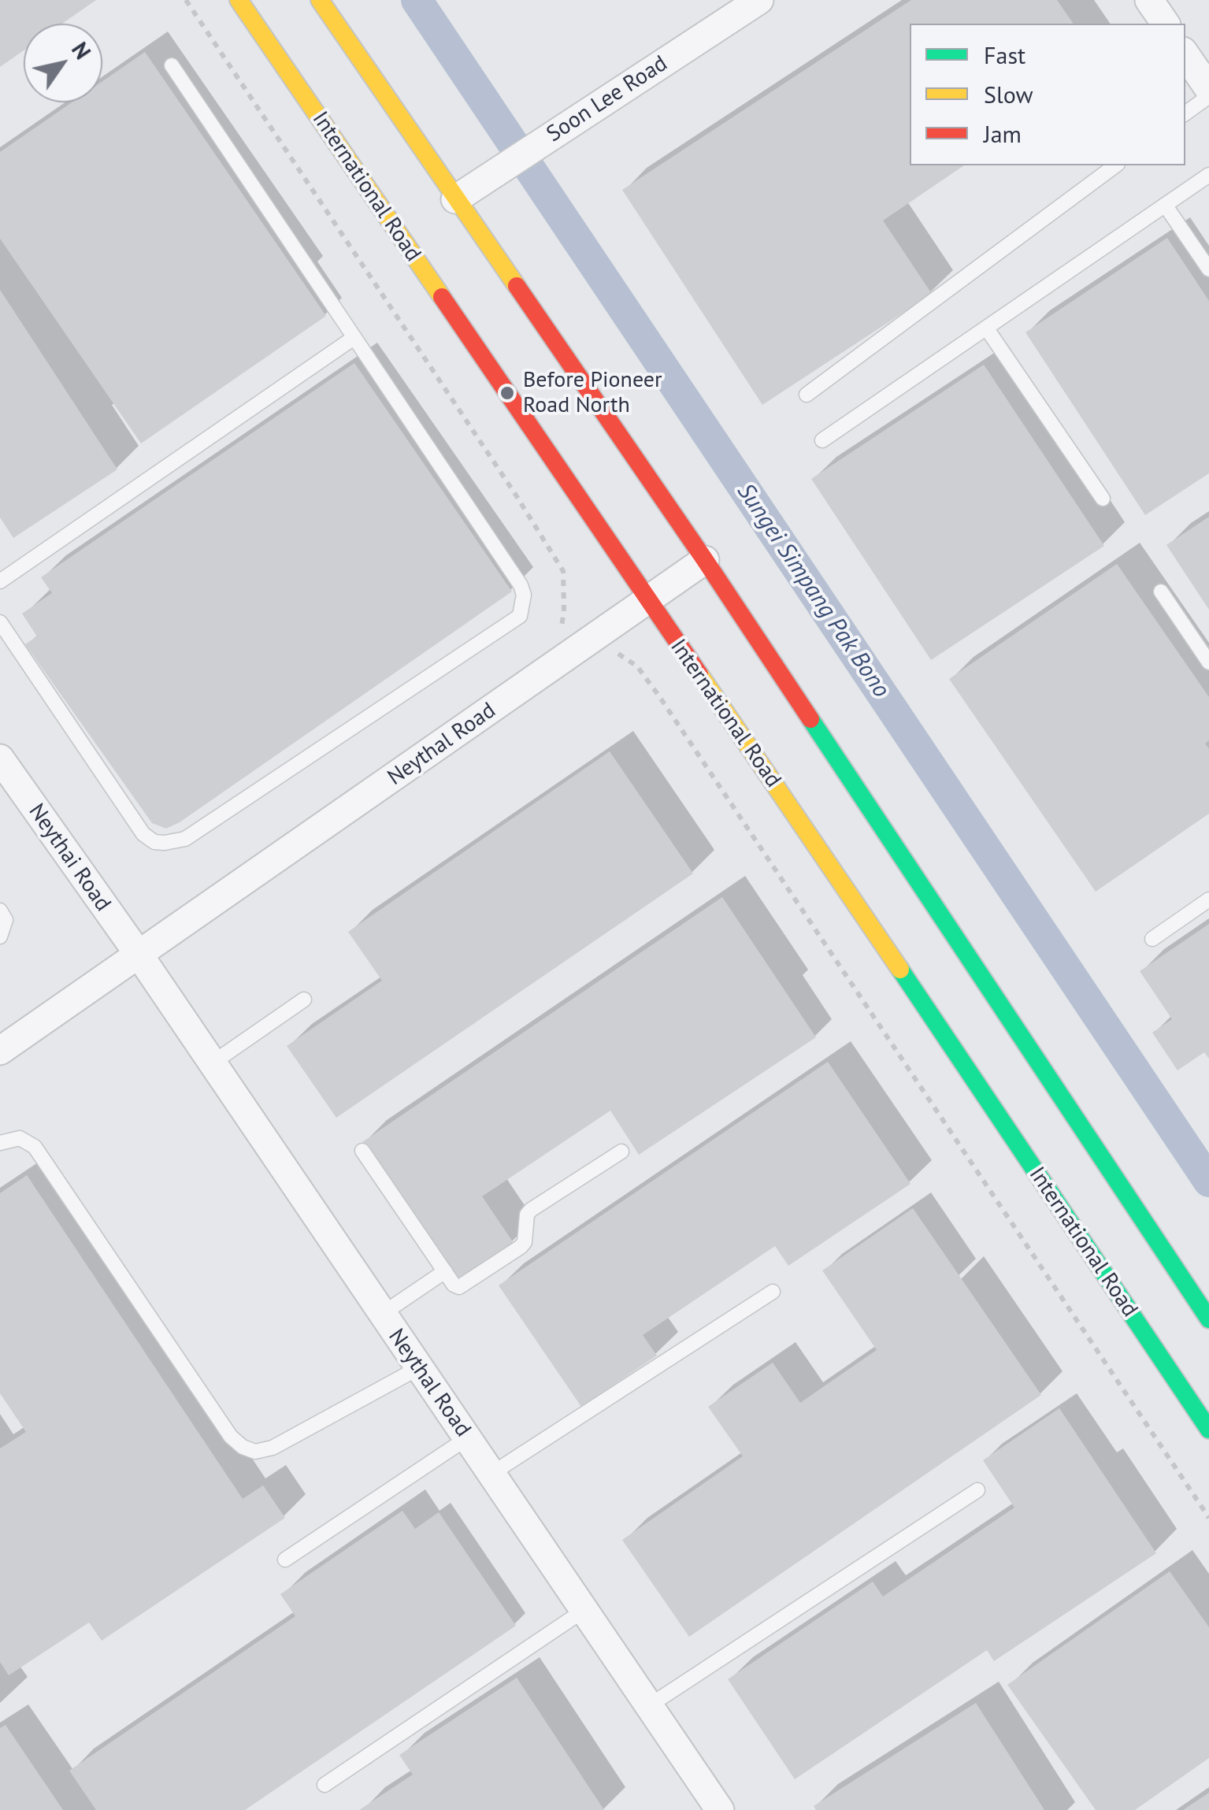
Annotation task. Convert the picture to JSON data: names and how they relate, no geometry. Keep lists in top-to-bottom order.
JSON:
{
  "streets": {
    "main road": ["International Road"],
    "street": ["Soon Lee Road", "Neythal Road", "Neythai Road"]
  },
  "crossings": [
    ["International Road", "Neythal Road"],
    ["Neythal Road", "Neythai Road"]
  ],
  "water": ["Sungei Simpang Pak Bono"],
  "places": ["Before Pioneer Road North"],
  "legend": ["Fast", "Slow", "Jam"],
  "north": "top right"
}
